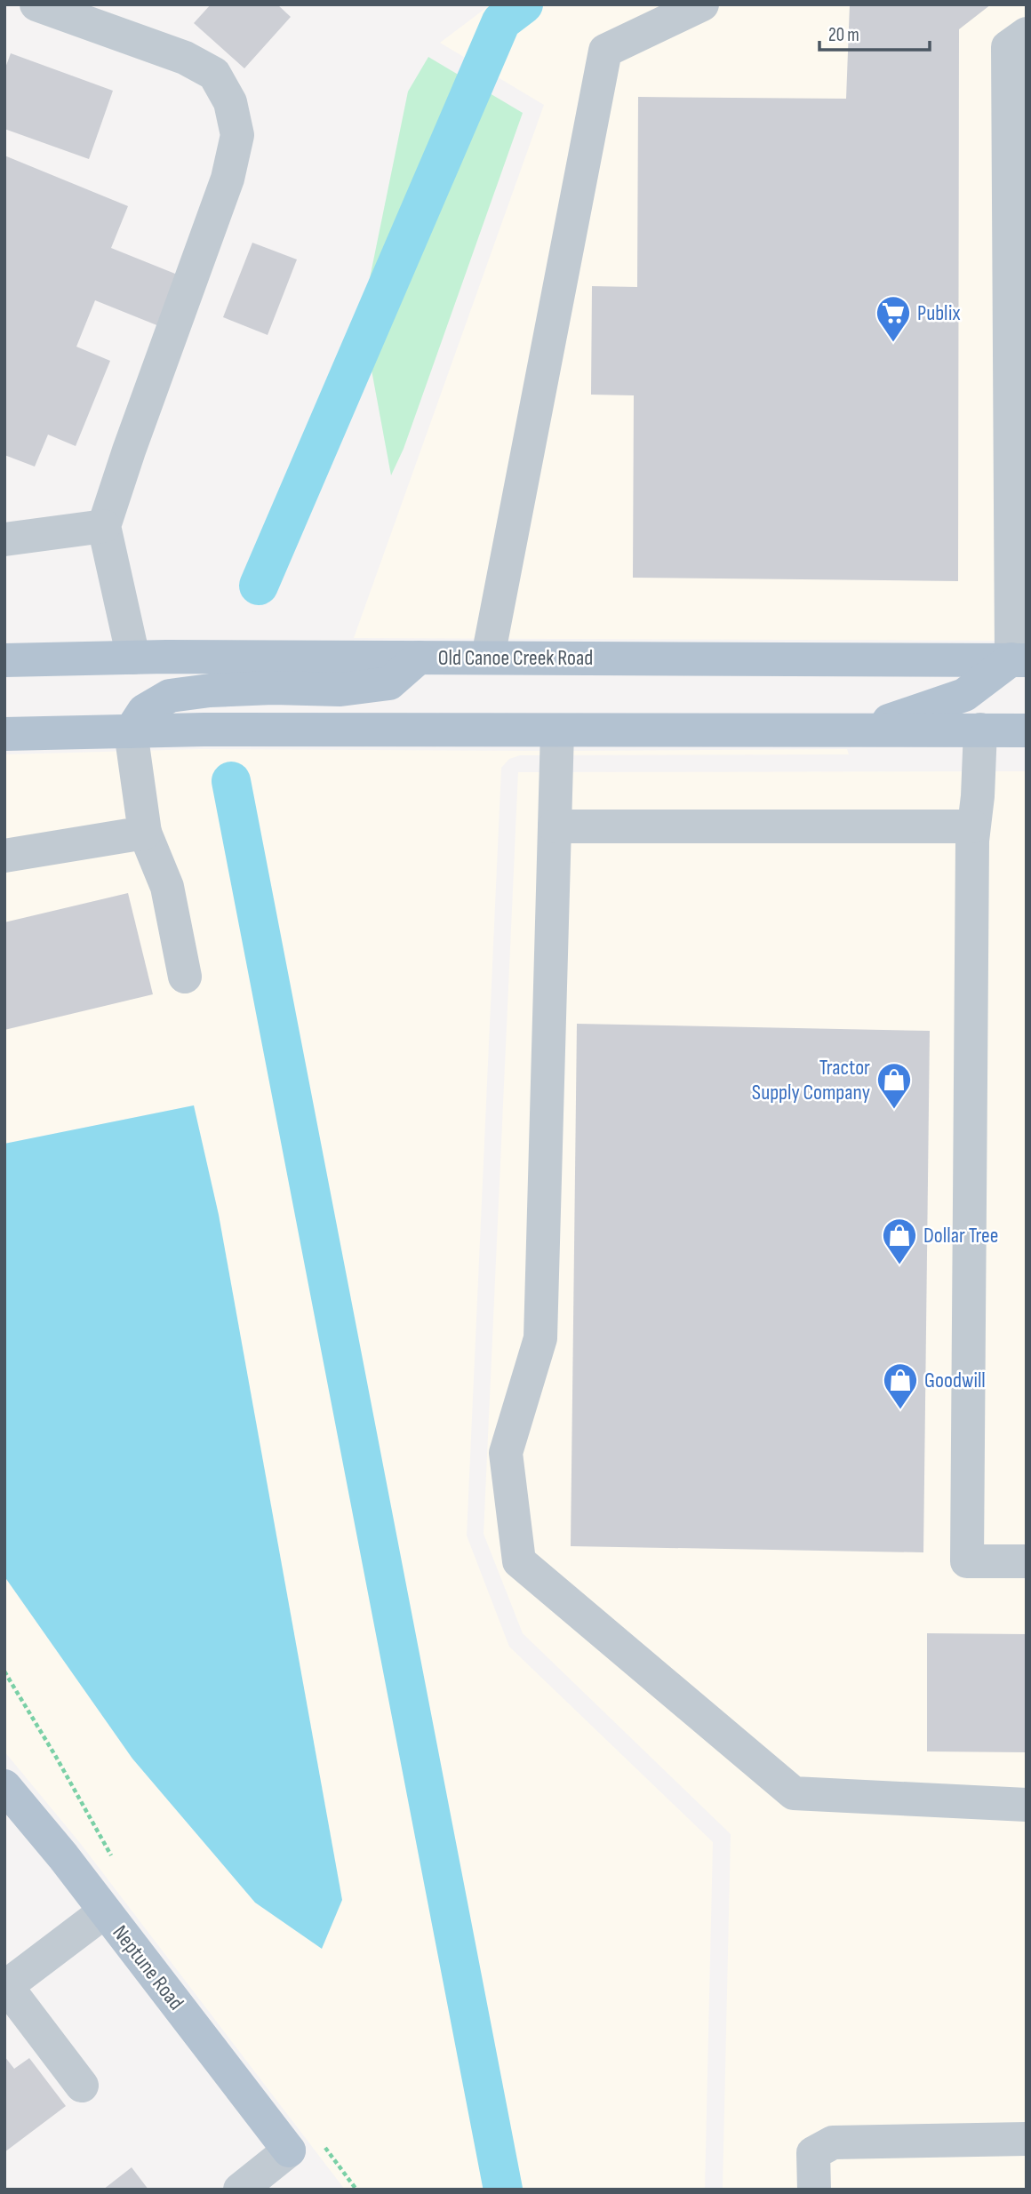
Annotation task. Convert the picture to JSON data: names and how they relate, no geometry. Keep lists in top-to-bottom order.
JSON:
{
  "streets": {
    "main road": ["Old Canoe Creek Road", "Neptune Road"]
  },
  "places": {
    "supermarket": ["Publix"],
    "shop": ["Tractor Supply Company", "Dollar Tree", "Goodwill"]
  },
  "scale_bar": "20 m"
}
